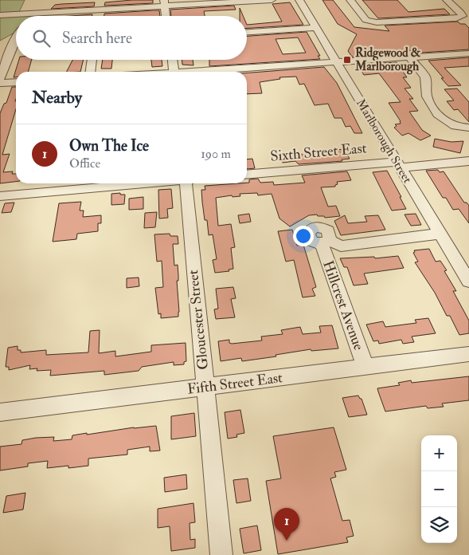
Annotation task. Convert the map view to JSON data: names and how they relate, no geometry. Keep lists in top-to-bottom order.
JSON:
{
  "streets": {
    "street": [
      "Marlborough Street",
      "Sixth Street East",
      "Hillcrest Avenue",
      "Gloucester Street",
      "Fifth Street East"
    ]
  },
  "crossings": [
    ["Marlborough Street", "Sixth Street East"],
    ["Marlborough Street", "Hillcrest Avenue"],
    ["Hillcrest Avenue", "Fifth Street East"],
    ["Gloucester Street", "Fifth Street East"]
  ],
  "places": {
    "transit": ["Ridgewood & Marlborough"]
  },
  "page": {
    "search": "Search here",
    "heading": "Nearby",
    "list": [
      {
        "mark": "1",
        "name": "Own The Ice",
        "note": "Office",
        "value": "190 m"
      }
    ],
    "map_buttons": ["+", "−"],
    "pins": "1"
  }
}
